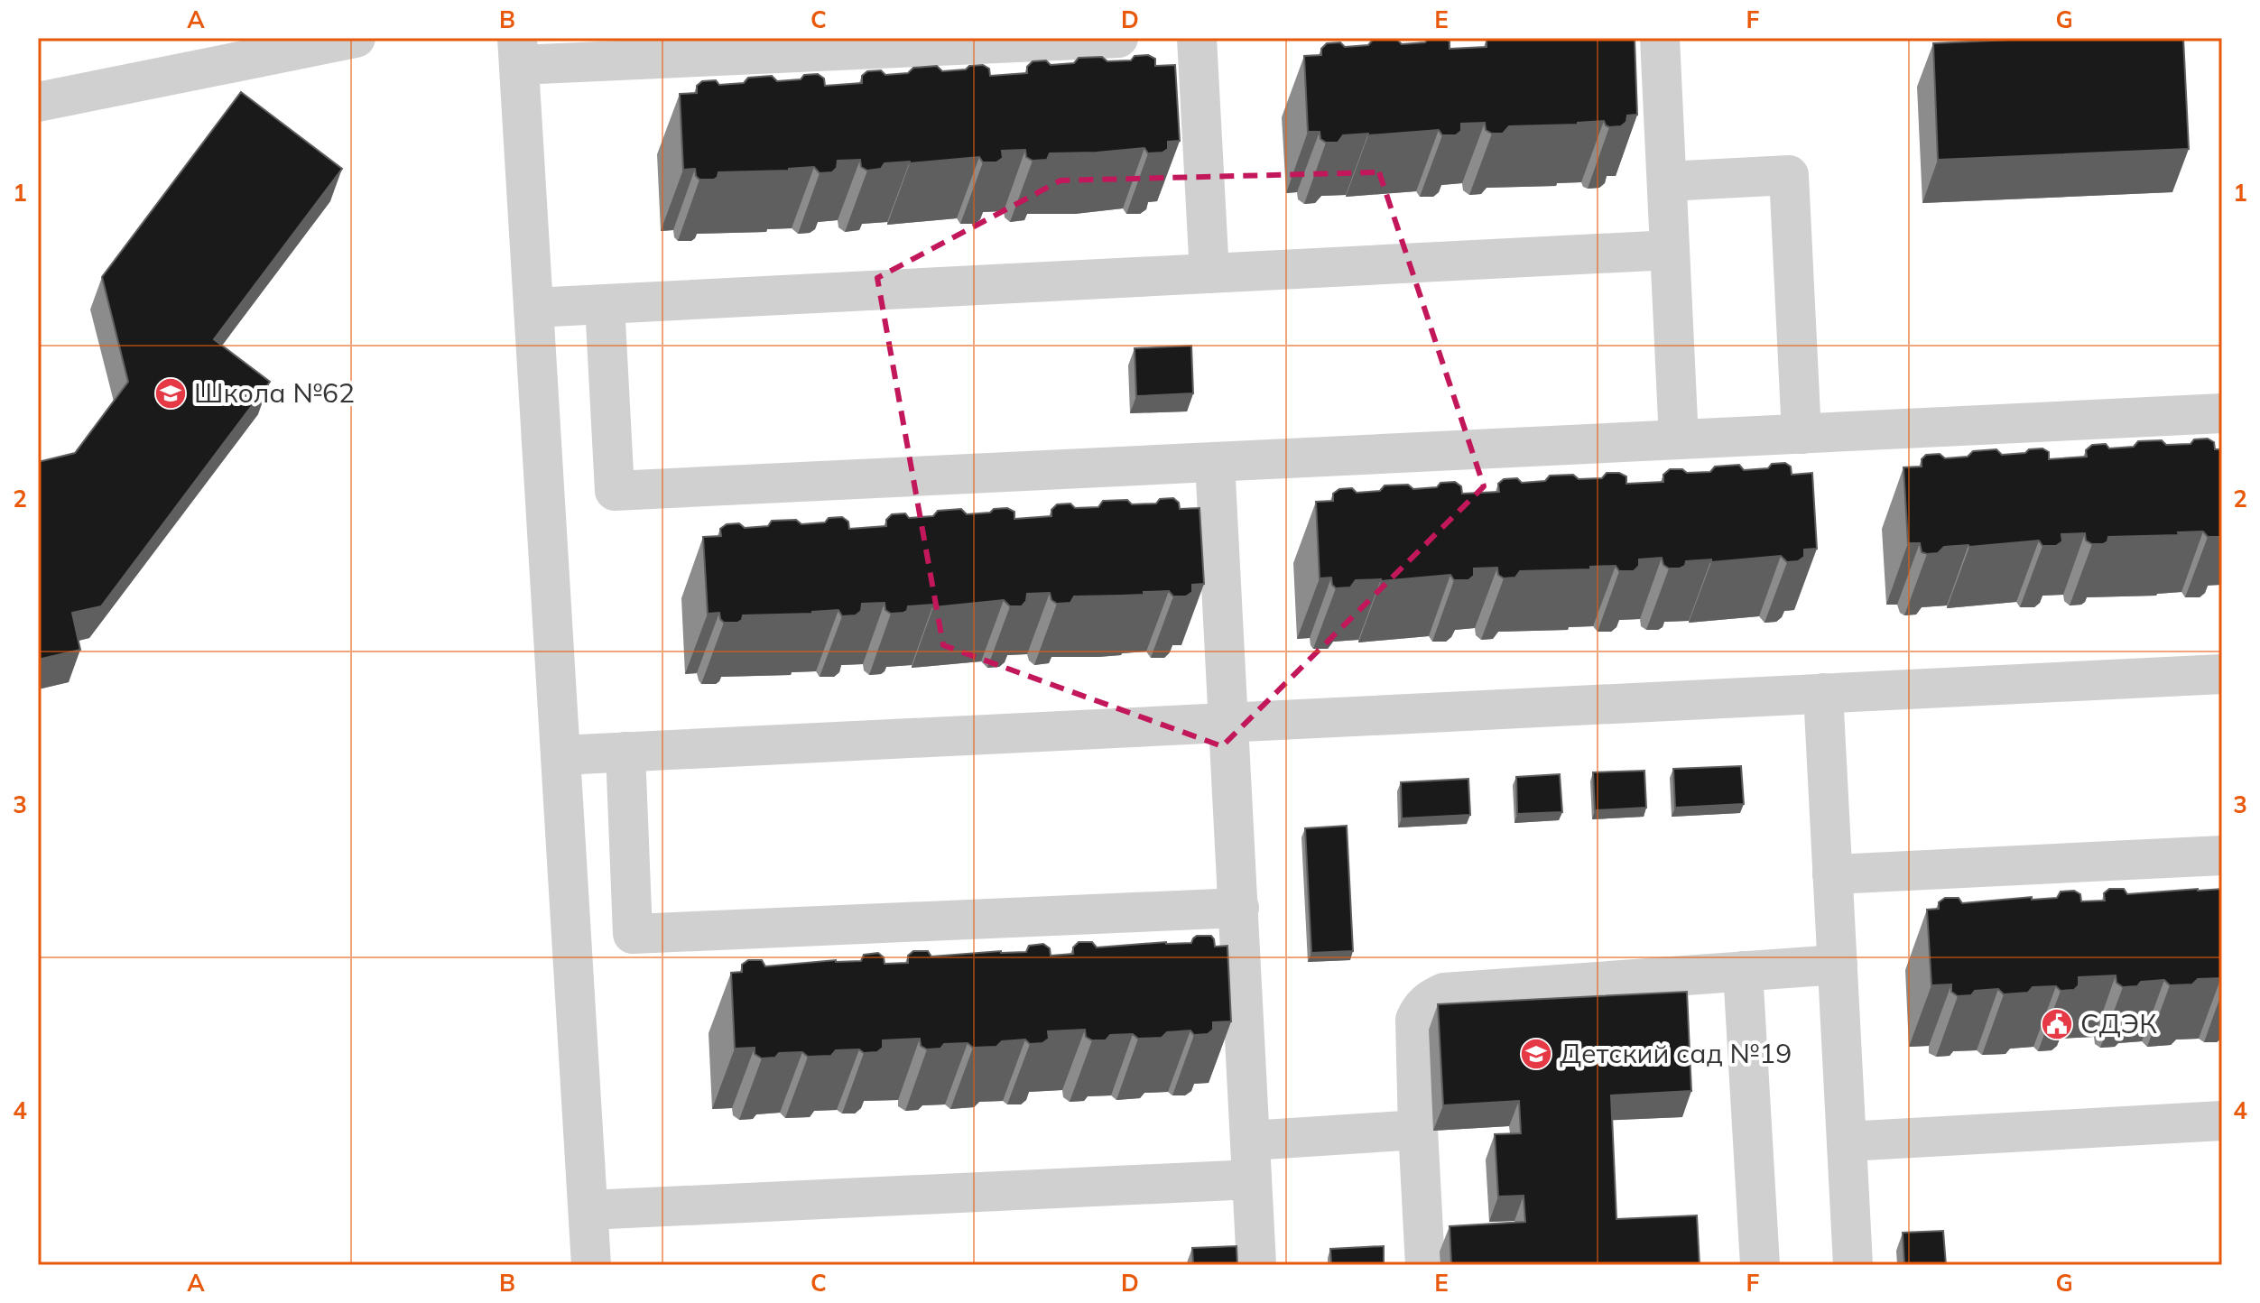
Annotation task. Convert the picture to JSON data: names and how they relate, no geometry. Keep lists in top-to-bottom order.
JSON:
{
  "places": {
    "school or university": ["Школа №62", "Детский сад №19"],
    "public building": ["СДЭК"]
  },
  "grid": {
    "columns": [
      "A",
      "B",
      "C",
      "D",
      "E",
      "F",
      "G"
    ],
    "rows": [
      "1",
      "2",
      "3",
      "4"
    ]
  }
}
